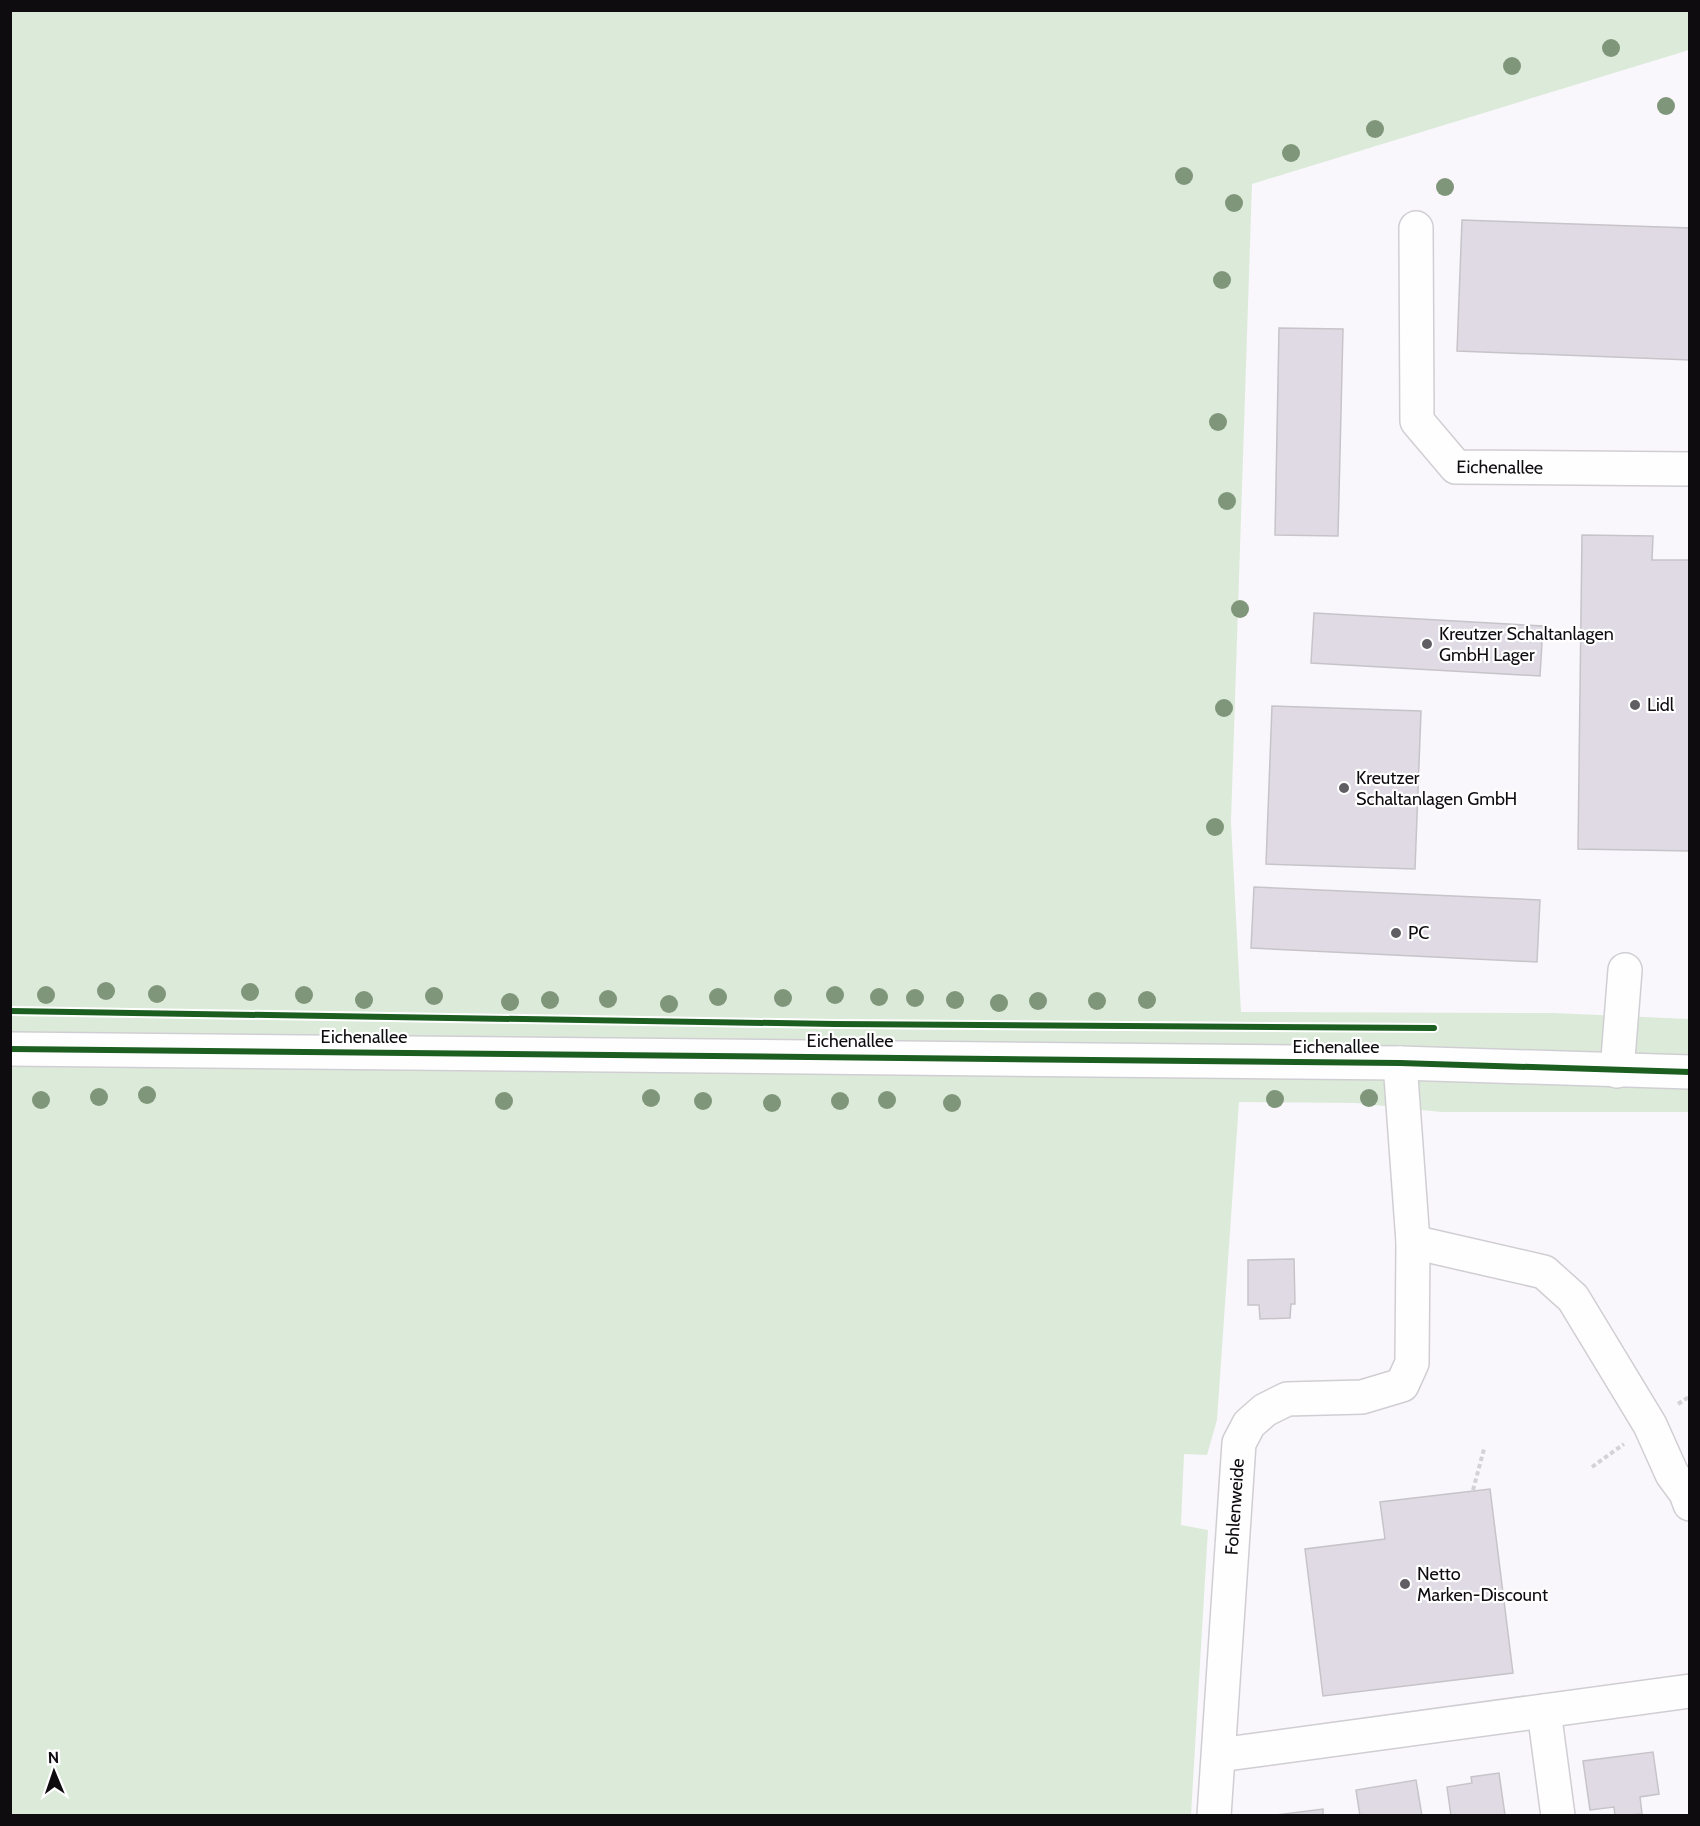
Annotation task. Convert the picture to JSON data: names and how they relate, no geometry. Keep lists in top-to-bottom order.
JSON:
{
  "streets": {
    "street": ["Eichenallee", "Fohlenweide"]
  },
  "crossings": [
    ["Eichenallee", "Fohlenweide"]
  ],
  "places": [
    "Kreutzer Schaltanlagen GmbH Lager",
    "Lidl",
    "Kreutzer Schaltanlagen GmbH",
    "PC",
    "Netto Marken-Discount"
  ],
  "north": "top"
}
